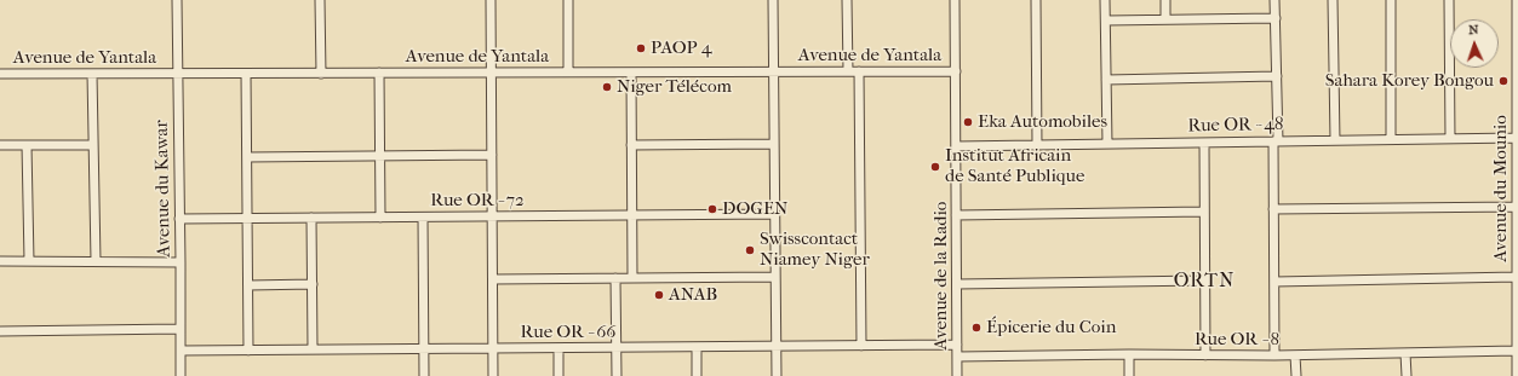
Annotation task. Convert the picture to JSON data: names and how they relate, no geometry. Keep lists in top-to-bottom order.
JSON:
{
  "streets": {
    "street": [
      "Avenue de Yantala",
      "Rue OR - 48",
      "Avenue du Kawar",
      "Avenue du Mounio",
      "Rue OR - 72",
      "Avenue de la Radio",
      "Rue OR - 66",
      "Rue OR - 8"
    ]
  },
  "crossings": [
    ["Avenue de Yantala", "Avenue du Kawar"],
    ["Avenue de Yantala", "Avenue de la Radio"],
    ["Rue OR - 48", "Avenue du Mounio"],
    ["Rue OR - 48", "Avenue de la Radio"],
    ["Avenue du Kawar", "Rue OR - 72"],
    ["Avenue du Kawar", "Rue OR - 66"],
    ["Avenue du Mounio", "Rue OR - 8"],
    ["Avenue de la Radio", "Rue OR - 66"],
    ["Avenue de la Radio", "Rue OR - 8"]
  ],
  "districts": ["ORTN"],
  "places": [
    "PAOP 4",
    "Sahara Korey Bongou",
    "Niger Télécom",
    "Eka Automobiles",
    "Institut Africain de Santé Publique",
    "DOGEN",
    "Swisscontact Niamey Niger",
    "ANAB",
    "Épicerie du Coin"
  ],
  "north": "top"
}
